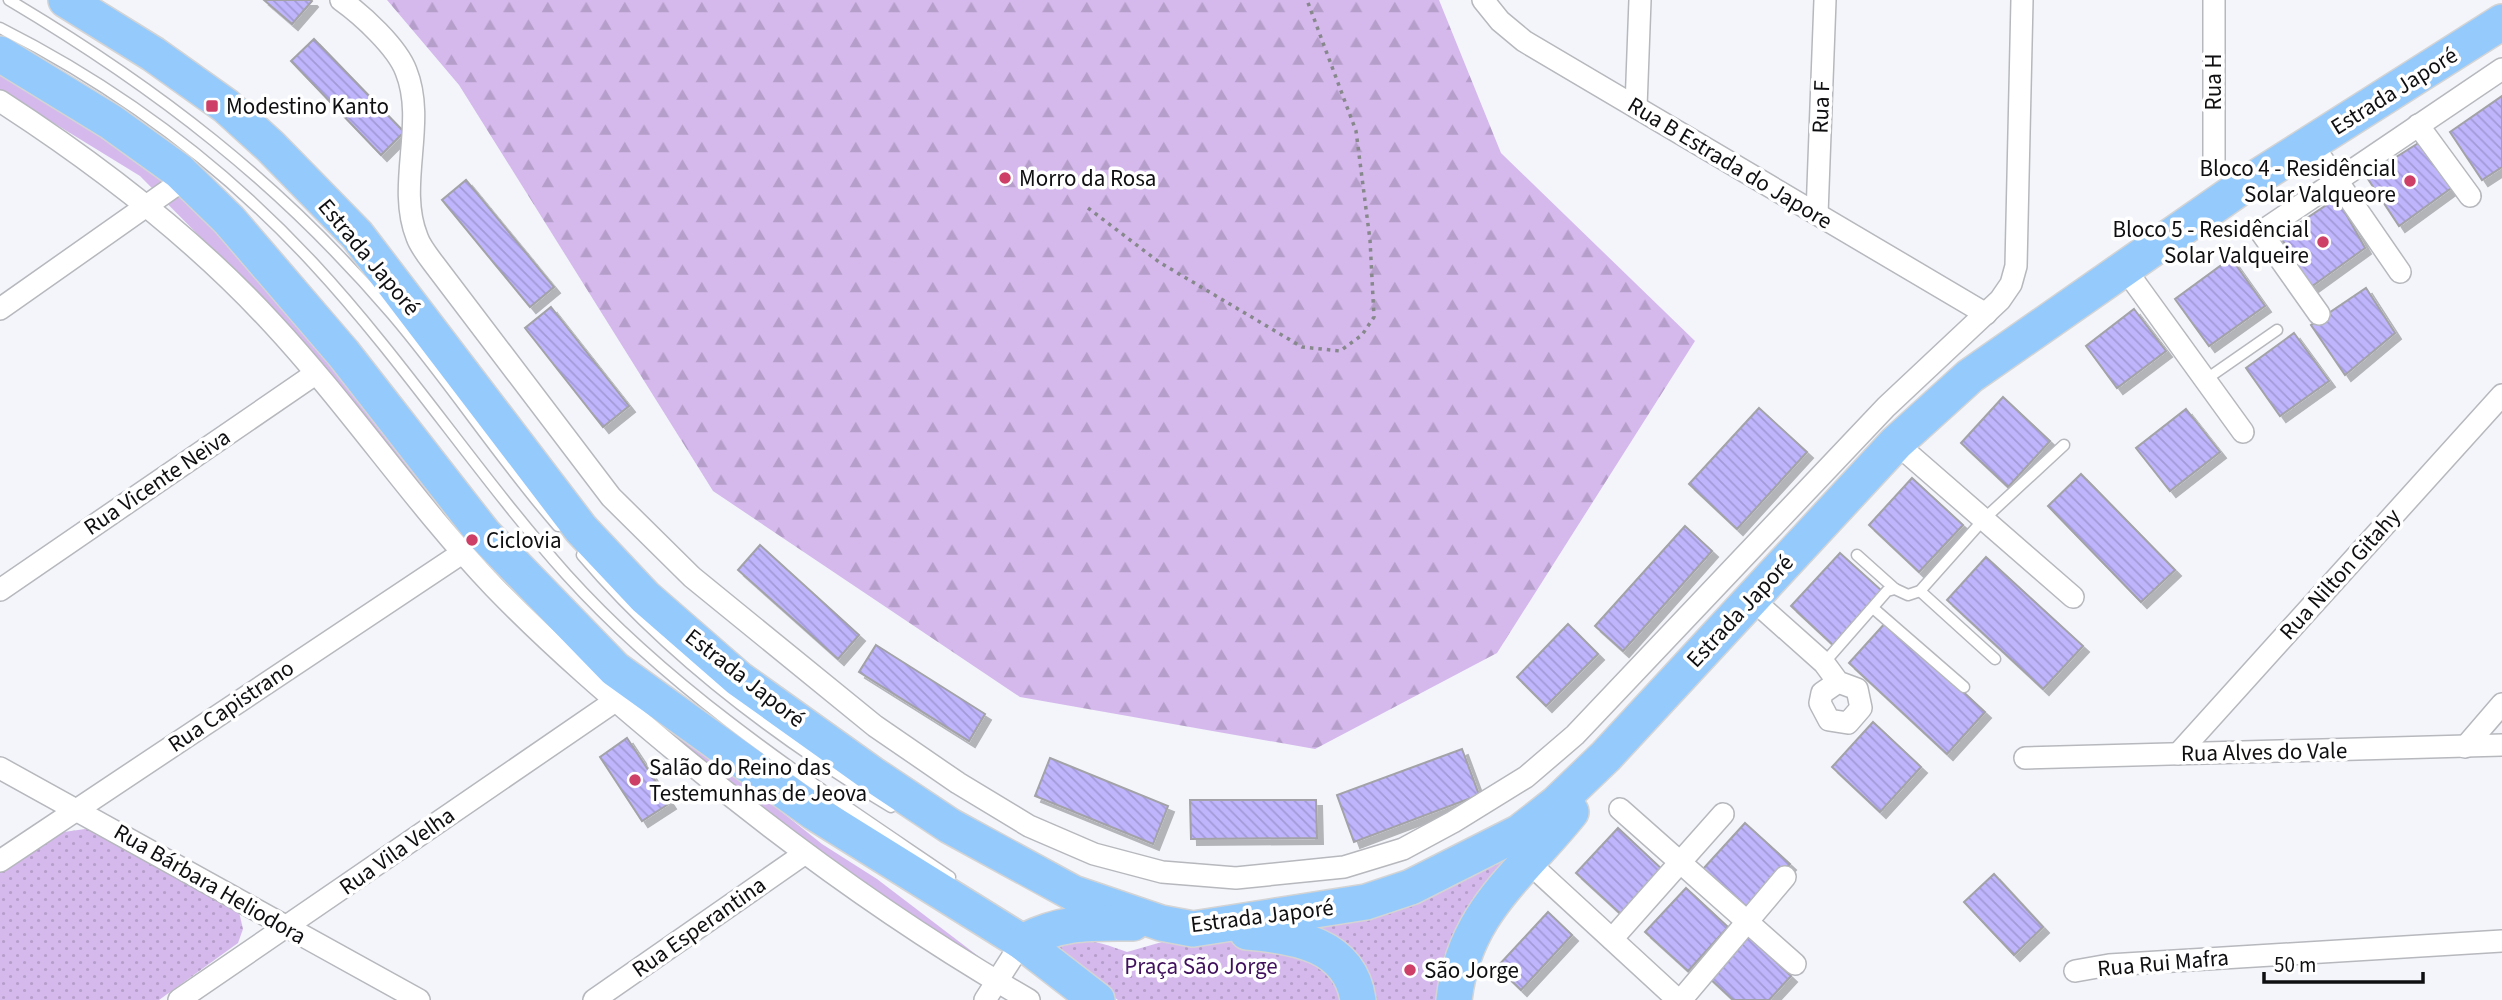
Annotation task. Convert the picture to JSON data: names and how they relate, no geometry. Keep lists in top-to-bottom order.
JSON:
{
  "streets": {
    "main road": ["Estrada Japoré"],
    "street": [
      "Rua H",
      "Rua F",
      "Rua B Estrada do Japore",
      "Rua Vicente Neiva",
      "Rua Nilton Gitahy",
      "Rua Capistrano",
      "Rua Alves do Vale",
      "Rua Vila Velha",
      "Rua Bárbara Heliodora",
      "Rua Esperantina",
      "Rua Rui Mafra"
    ]
  },
  "crossings": [
    ["Rua F", "Rua B Estrada do Japore"],
    ["Rua Nilton Gitahy", "Rua Alves do Vale"],
    ["Rua Capistrano", "Rua Bárbara Heliodora"],
    ["Rua Vila Velha", "Rua Bárbara Heliodora"]
  ],
  "parks": ["Praça São Jorge"],
  "places": {
    "transit": ["Modestino Kanto"],
    "other": [
      "Morro da Rosa",
      "Bloco 4 - Residêncial Solar Valqueore",
      "Bloco 5 - Residêncial Solar Valqueire",
      "Ciclovia",
      "Salão do Reino das Testemunhas de Jeova",
      "São Jorge"
    ]
  },
  "scale_bar": "50 m"
}
